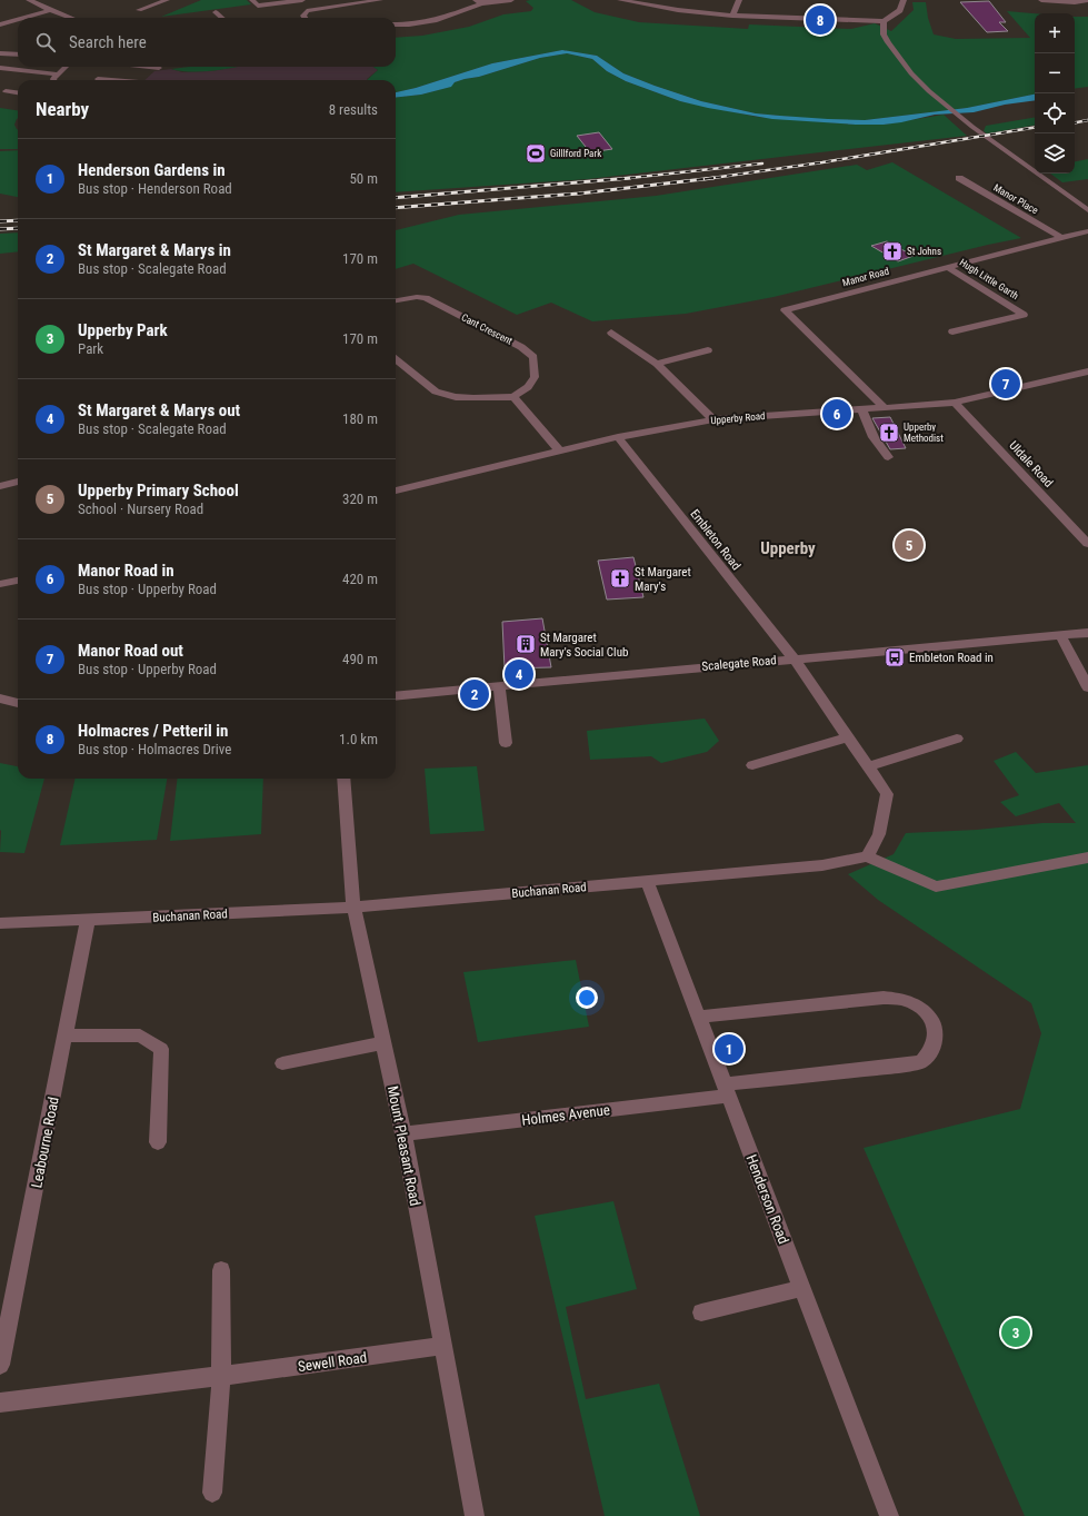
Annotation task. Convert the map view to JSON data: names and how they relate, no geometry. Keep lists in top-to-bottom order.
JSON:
{
  "streets": {
    "street": [
      "Manor Place",
      "Manor Road",
      "Hugh Little Garth",
      "Cant Crescent",
      "Upperby Road",
      "Uldale Road",
      "Embleton Road",
      "Scalegate Road",
      "Buchanan Road",
      "Holmes Avenue",
      "Leabourne Road",
      "Mount Pleasant Road",
      "Henderson Road",
      "Sewell Road"
    ]
  },
  "crossings": [
    ["Manor Place", "Manor Road"],
    ["Manor Road", "Hugh Little Garth"],
    ["Manor Road", "Upperby Road"],
    ["Upperby Road", "Uldale Road"],
    ["Upperby Road", "Embleton Road"],
    ["Embleton Road", "Scalegate Road"],
    ["Buchanan Road", "Leabourne Road"],
    ["Buchanan Road", "Mount Pleasant Road"],
    ["Buchanan Road", "Henderson Road"],
    ["Holmes Avenue", "Mount Pleasant Road"],
    ["Holmes Avenue", "Henderson Road"],
    ["Mount Pleasant Road", "Sewell Road"]
  ],
  "districts": ["Upperby"],
  "places": {
    "sports": ["Gilllford Park"],
    "church": ["St Johns", "Upperby Methodist", "St Margaret Mary's"],
    "building": ["St Margaret Mary's Social Club"],
    "bus stop": ["Embleton Road in"]
  },
  "page": {
    "pins": [
      "8",
      "7",
      "6",
      "5",
      "4",
      "2",
      "1",
      "3"
    ],
    "map_buttons": ["+", "−"],
    "search": "Search here",
    "heading": ["Nearby", "8 results"],
    "list": [
      {
        "mark": "1",
        "name": "Henderson Gardens in",
        "note": "Bus stop · Henderson Road",
        "value": "50 m"
      },
      {
        "mark": "2",
        "name": "St Margaret & Marys in",
        "note": "Bus stop · Scalegate Road",
        "value": "170 m"
      },
      {
        "mark": "3",
        "name": "Upperby Park",
        "note": "Park",
        "value": "170 m"
      },
      {
        "mark": "4",
        "name": "St Margaret & Marys out",
        "note": "Bus stop · Scalegate Road",
        "value": "180 m"
      },
      {
        "mark": "5",
        "name": "Upperby Primary School",
        "note": "School · Nursery Road",
        "value": "320 m"
      },
      {
        "mark": "6",
        "name": "Manor Road in",
        "note": "Bus stop · Upperby Road",
        "value": "420 m"
      },
      {
        "mark": "7",
        "name": "Manor Road out",
        "note": "Bus stop · Upperby Road",
        "value": "490 m"
      },
      {
        "mark": "8",
        "name": "Holmacres / Petteril in",
        "note": "Bus stop · Holmacres Drive",
        "value": "1.0 km"
      }
    ]
  }
}
